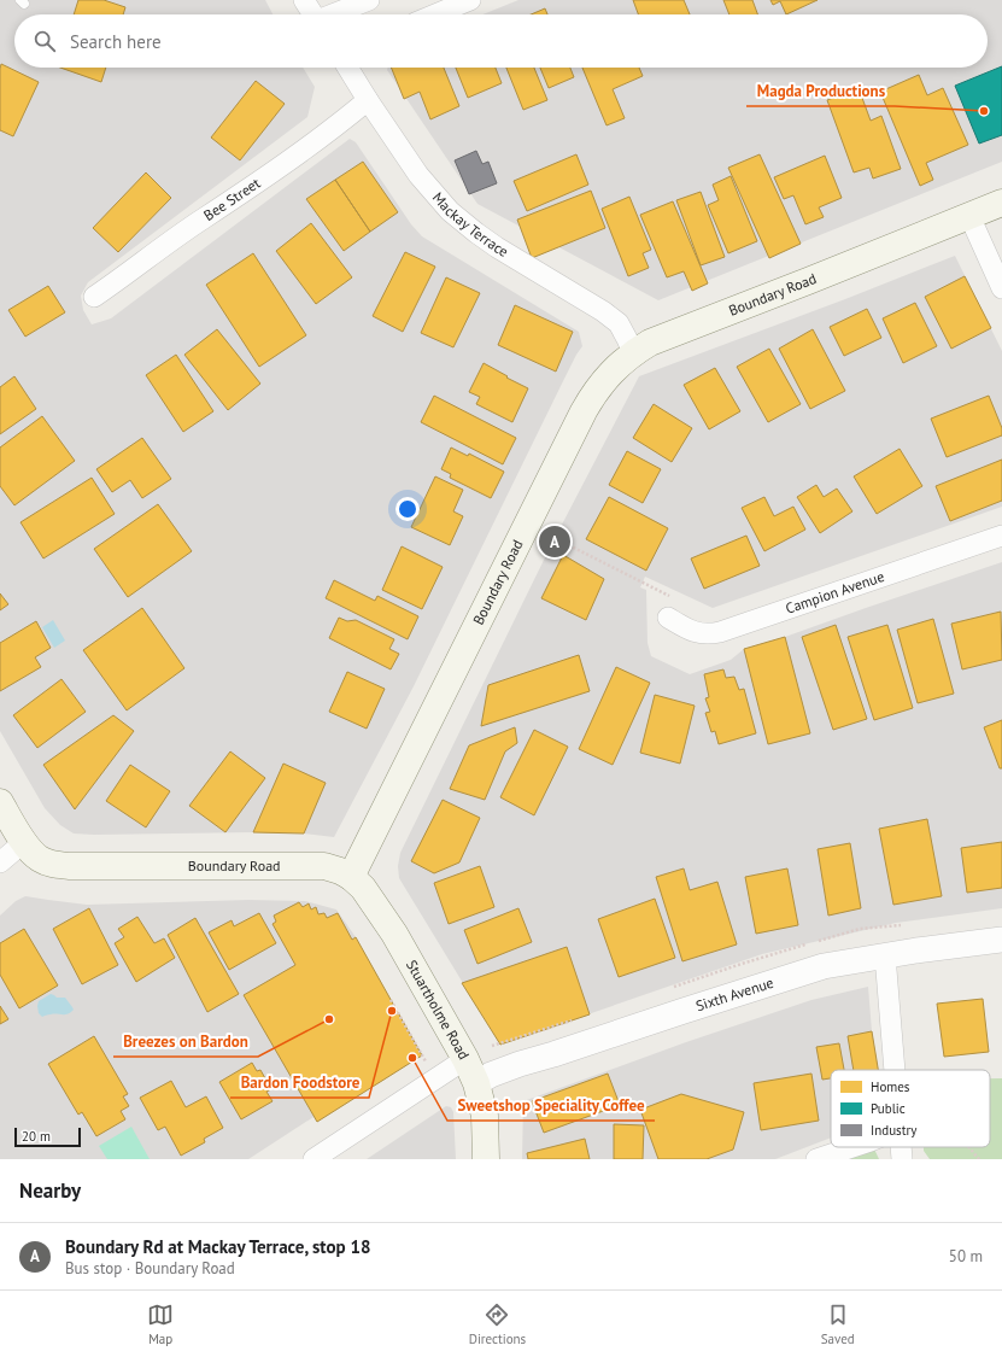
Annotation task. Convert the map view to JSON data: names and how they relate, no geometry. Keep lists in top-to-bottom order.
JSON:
{
  "streets": {
    "main road": ["Boundary Road", "Stuartholme Road"],
    "street": [
      "Bee Street",
      "Mackay Terrace",
      "Campion Avenue",
      "Sixth Avenue"
    ]
  },
  "crossings": [
    ["Bee Street", "Mackay Terrace"],
    ["Mackay Terrace", "Boundary Road"],
    ["Boundary Road", "Stuartholme Road"],
    ["Sixth Avenue", "Stuartholme Road"]
  ],
  "places": [
    "Magda Productions",
    "Bardon Foodstore",
    "Breezes on Bardon",
    "Sweetshop Speciality Coffee"
  ],
  "legend": ["Homes", "Public", "Industry"],
  "scale_bar": "20 m",
  "page": {
    "search": "Search here",
    "pins": "A",
    "scale": "20 m",
    "heading": "Nearby",
    "list": [
      {
        "mark": "A",
        "name": "Boundary Rd at Mackay Terrace, stop 18",
        "note": "Bus stop · Boundary Road",
        "value": "50 m"
      }
    ],
    "nav": ["Map", "Directions", "Saved"]
  }
}
